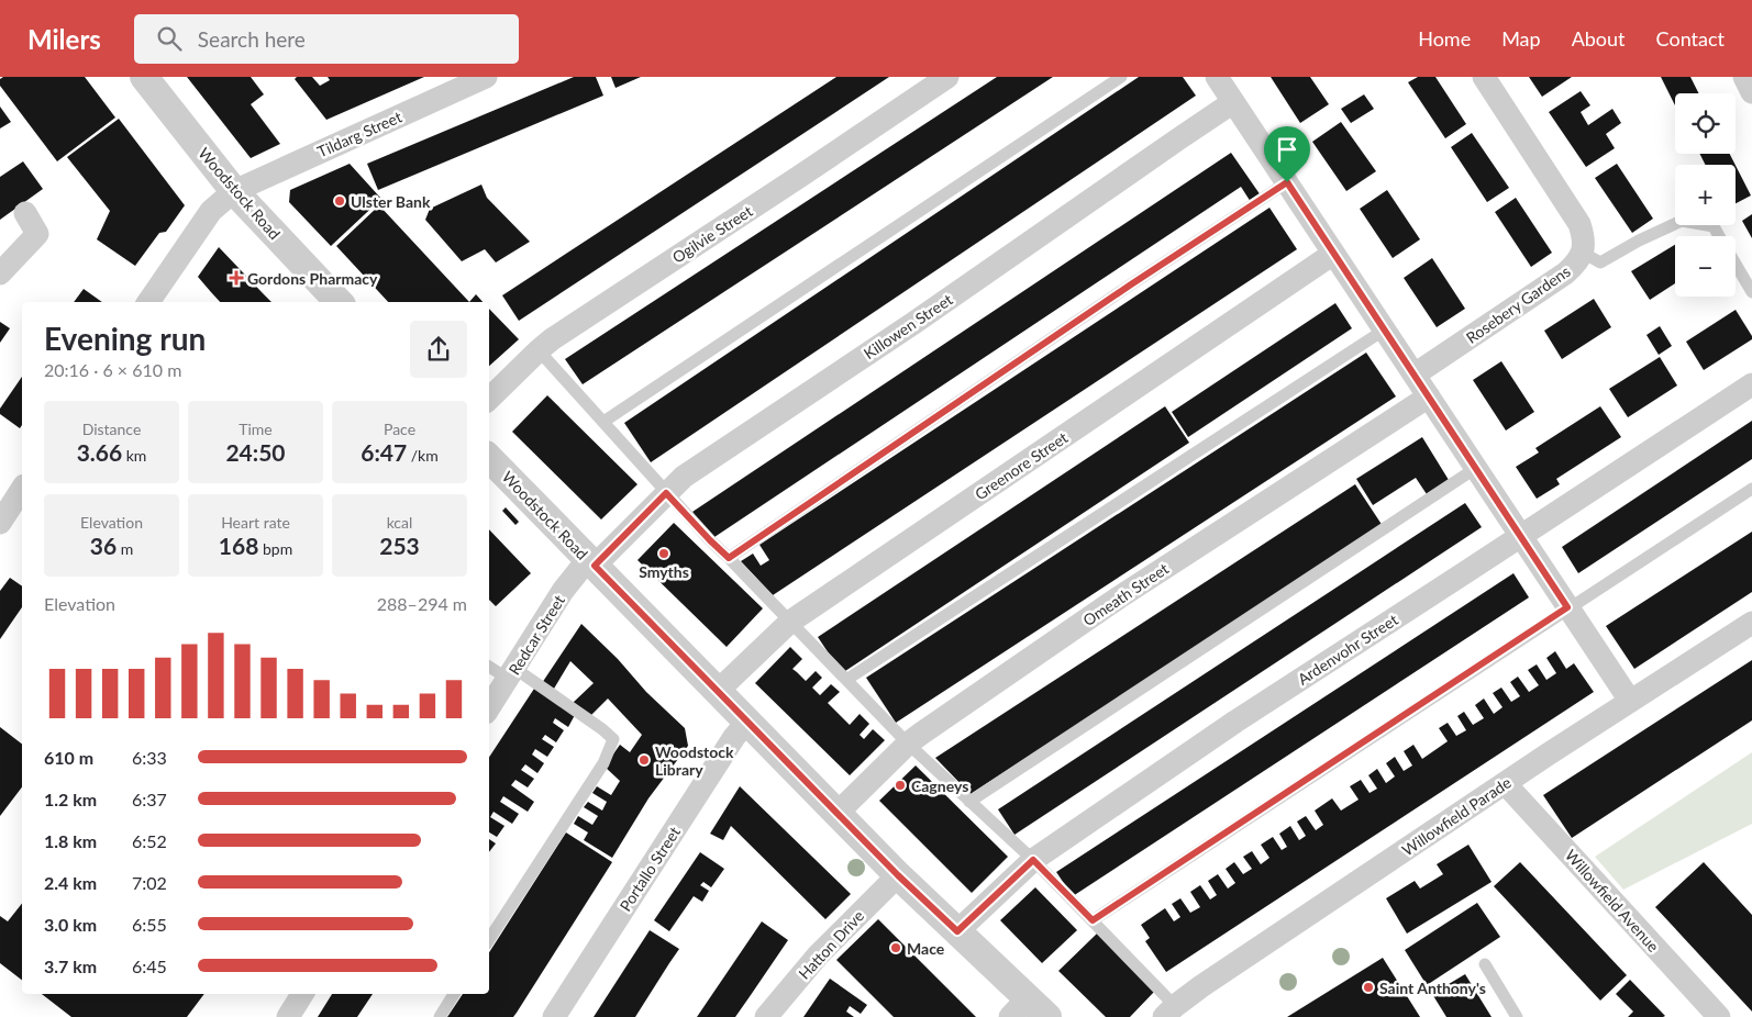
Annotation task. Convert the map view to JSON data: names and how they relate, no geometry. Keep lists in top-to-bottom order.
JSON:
{
  "streets": {
    "street": [
      "Tildarg Street",
      "Woodstock Road",
      "Ogilvie Street",
      "Rosebery Gardens",
      "Killowen Street",
      "Greenore Street",
      "Omeath Street",
      "Redcar Street",
      "Ardenvohr Street",
      "Willowfield Parade",
      "Portallo Street",
      "Willowfield Avenue",
      "Hatton Drive"
    ]
  },
  "crossings": [
    ["Tildarg Street", "Woodstock Road"],
    ["Woodstock Road", "Killowen Street"],
    ["Woodstock Road", "Greenore Street"],
    ["Woodstock Road", "Omeath Street"],
    ["Woodstock Road", "Redcar Street"],
    ["Woodstock Road", "Ardenvohr Street"],
    ["Woodstock Road", "Portallo Street"],
    ["Woodstock Road", "Hatton Drive"],
    ["Killowen Street", "Redcar Street"],
    ["Willowfield Parade", "Willowfield Avenue"]
  ],
  "places": {
    "other": [
      "Ulster Bank",
      "Smyths",
      "Woodstock Library",
      "Cagneys",
      "Mace",
      "Saint Anthony's"
    ],
    "health": ["Gordons Pharmacy"]
  },
  "page": {
    "header": "Milers",
    "search": "Search here",
    "nav": [
      "Home",
      "Map",
      "About",
      "Contact"
    ],
    "map_buttons": ["+", "−"],
    "heading": ["Evening run", "20:16 · 6 × 610 m"],
    "stats": [
      ["Distance", "3.66 km"],
      ["Time", "24:50"],
      ["Pace", "6:47 /km"],
      ["Elevation", "36 m"],
      ["Heart rate", "168 bpm"],
      ["kcal", "253"]
    ],
    "chart": ["Elevation", "288–294 m"],
    "list": [
      {
        "name": "610 m",
        "note": "6:33"
      },
      {
        "name": "1.2 km",
        "note": "6:37"
      },
      {
        "name": "1.8 km",
        "note": "6:52"
      },
      {
        "name": "2.4 km",
        "note": "7:02"
      },
      {
        "name": "3.0 km",
        "note": "6:55"
      },
      {
        "name": "3.7 km",
        "note": "6:45"
      }
    ]
  }
}
